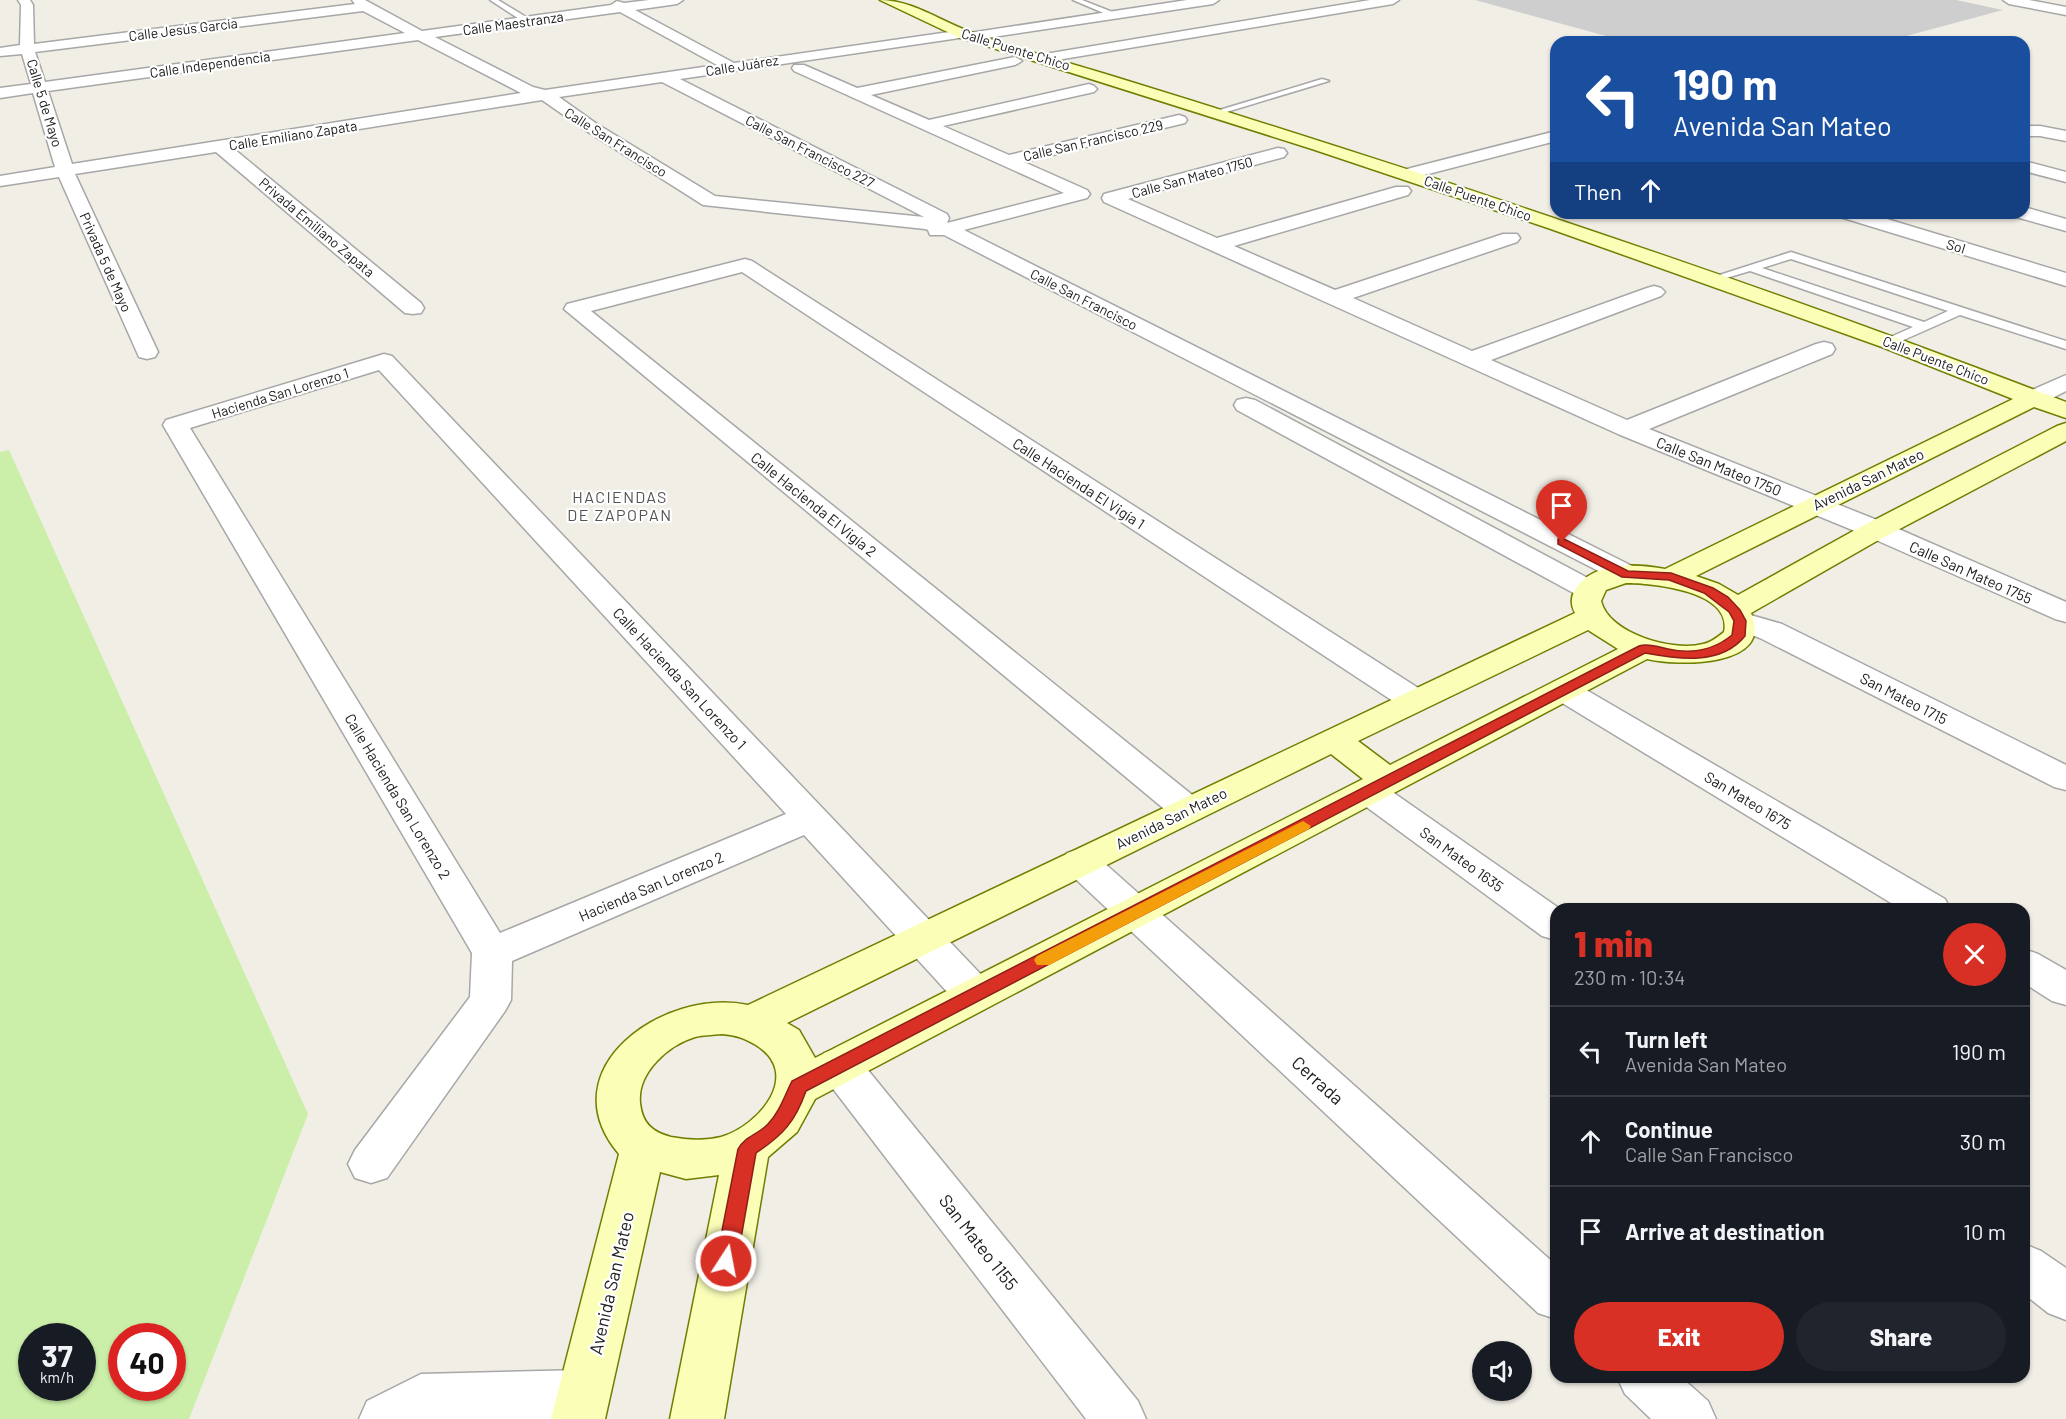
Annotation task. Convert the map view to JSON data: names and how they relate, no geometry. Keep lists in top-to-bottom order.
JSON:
{
  "streets": {
    "street": [
      "Calle Maestranza",
      "Calle Jesús García",
      "Calle Puente Chico",
      "Calle Independencia",
      "Calle Juárez",
      "Calle 5 de Mayo",
      "Calle Emiliano Zapata",
      "Calle San Francisco 229",
      "Calle San Francisco",
      "Calle San Francisco 227",
      "Calle San Mateo 1750",
      "Privada Emiliano Zapata",
      "Sol",
      "Privada 5 de Mayo",
      "Hacienda San Lorenzo 1",
      "Avenida San Mateo",
      "Calle Hacienda El Vigía 1",
      "Calle Hacienda El Vigía 2",
      "Calle San Mateo 1755",
      "Calle Hacienda San Lorenzo 1",
      "San Mateo 1715",
      "Calle Hacienda San Lorenzo 2",
      "San Mateo 1675",
      "San Mateo 1635",
      "Hacienda San Lorenzo 2",
      "Cerrada",
      "San Mateo 1155"
    ]
  },
  "crossings": [
    ["Calle Maestranza", "Calle Independencia"],
    ["Calle Maestranza", "Calle San Francisco"],
    ["Calle Jesús García", "Calle 5 de Mayo"],
    ["Calle Jesús García", "Calle San Francisco"],
    ["Calle Puente Chico", "Calle Juárez"],
    ["Calle Puente Chico", "Avenida San Mateo"],
    ["Calle Independencia", "Calle 5 de Mayo"],
    ["Calle Independencia", "Calle San Francisco"],
    ["Calle Juárez", "Calle San Francisco"],
    ["Calle Juárez", "Calle San Francisco 227"],
    ["Calle 5 de Mayo", "Calle Emiliano Zapata"],
    ["Calle 5 de Mayo", "Privada 5 de Mayo"],
    ["Calle Emiliano Zapata", "Calle San Francisco"],
    ["Calle Emiliano Zapata", "Privada Emiliano Zapata"],
    ["Calle Emiliano Zapata", "Privada 5 de Mayo"],
    ["Calle San Francisco 229", "Calle San Francisco"],
    ["Calle San Francisco 229", "Calle San Francisco 227"],
    ["Calle San Francisco", "Calle San Francisco 227"],
    ["Calle San Francisco", "Avenida San Mateo"],
    ["Calle San Mateo 1750", "Avenida San Mateo"],
    ["Calle San Mateo 1750", "Calle San Mateo 1755"],
    ["Hacienda San Lorenzo 1", "Calle Hacienda San Lorenzo 1"],
    ["Hacienda San Lorenzo 1", "Calle Hacienda San Lorenzo 2"],
    ["Avenida San Mateo", "Calle Hacienda El Vigía 1"],
    ["Avenida San Mateo", "Calle Hacienda El Vigía 2"],
    ["Avenida San Mateo", "Calle Hacienda San Lorenzo 1"],
    ["Avenida San Mateo", "San Mateo 1715"],
    ["Avenida San Mateo", "Cerrada"],
    ["Calle Hacienda El Vigía 1", "Calle Hacienda El Vigía 2"],
    ["Calle Hacienda San Lorenzo 1", "Hacienda San Lorenzo 2"],
    ["Calle Hacienda San Lorenzo 2", "Hacienda San Lorenzo 2"]
  ],
  "districts": ["HACIENDAS DE ZAPOPAN"],
  "page": {
    "turn": ["190 m", "Avenida San Mateo"],
    "then": "Then",
    "heading": ["1 min", "230 m · 10:34"],
    "list": [
      {
        "name": "Turn left",
        "note": "Avenida San Mateo",
        "value": "190 m"
      },
      {
        "name": "Continue",
        "note": "Calle San Francisco",
        "value": "30 m"
      },
      {
        "name": "Arrive at destination",
        "value": "10 m"
      }
    ],
    "buttons": ["Exit", "Share"],
    "speed": "37 km/h",
    "limit": "40"
  }
}
